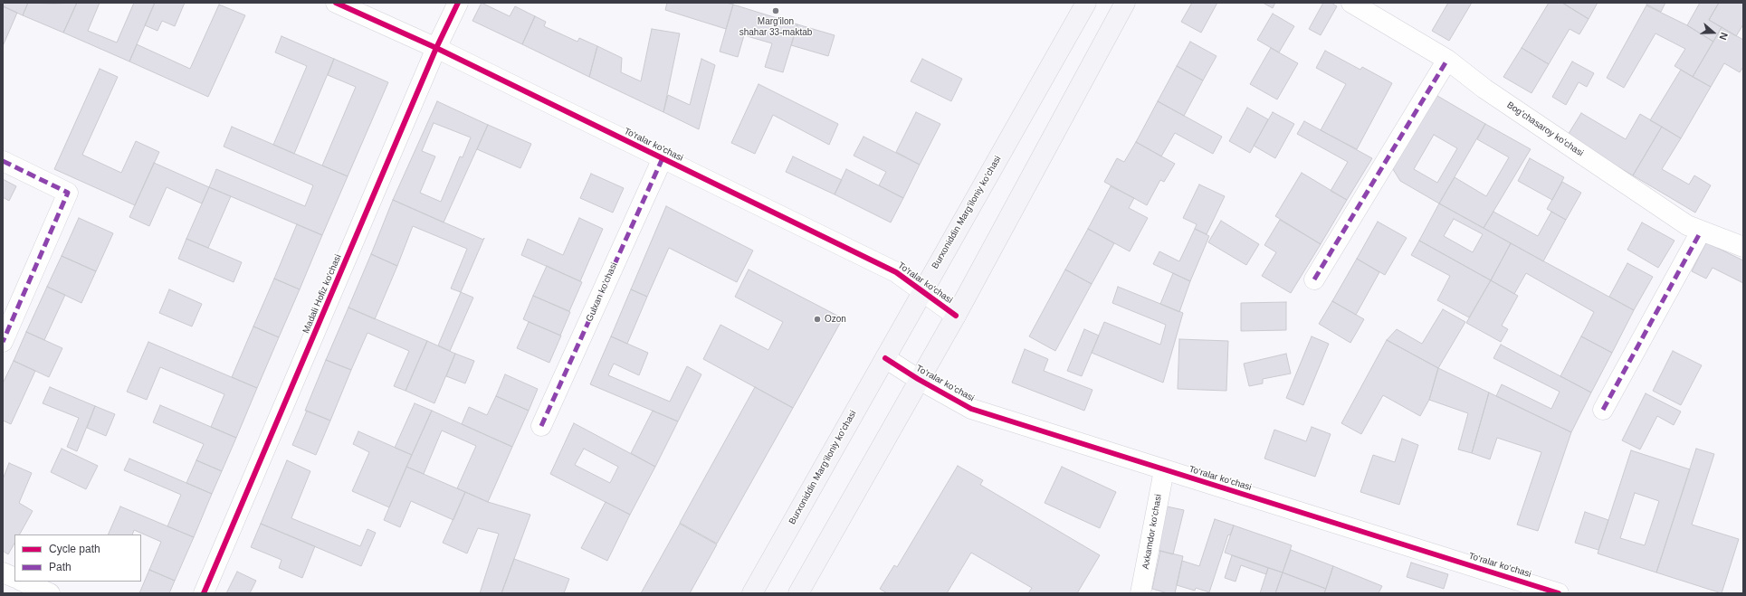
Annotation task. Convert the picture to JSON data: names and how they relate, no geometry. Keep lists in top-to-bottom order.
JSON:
{
  "streets": {
    "main road": ["Burxoniddin Marg’iloniy ko’chasi"],
    "street": [
      "Bogʻchasaroy koʻchasi",
      "To'ralar ko'chasi",
      "Gulxan ko'chasi",
      "Madali Hofiz ko'chasi",
      "Toʻralar koʻchasi",
      "Axkamdor ko‘chasi"
    ]
  },
  "crossings": [
    ["To'ralar ko'chasi", "Burxoniddin Marg’iloniy ko’chasi"],
    ["To'ralar ko'chasi", "Gulxan ko'chasi"],
    ["To'ralar ko'chasi", "Madali Hofiz ko'chasi"],
    ["Burxoniddin Marg’iloniy ko’chasi", "Toʻralar koʻchasi"],
    ["Toʻralar koʻchasi", "Axkamdor ko‘chasi"]
  ],
  "places": ["Marg'ilon shahar 33-maktab", "Ozon"],
  "legend": ["Cycle path", "Path"],
  "north": "right"
}
